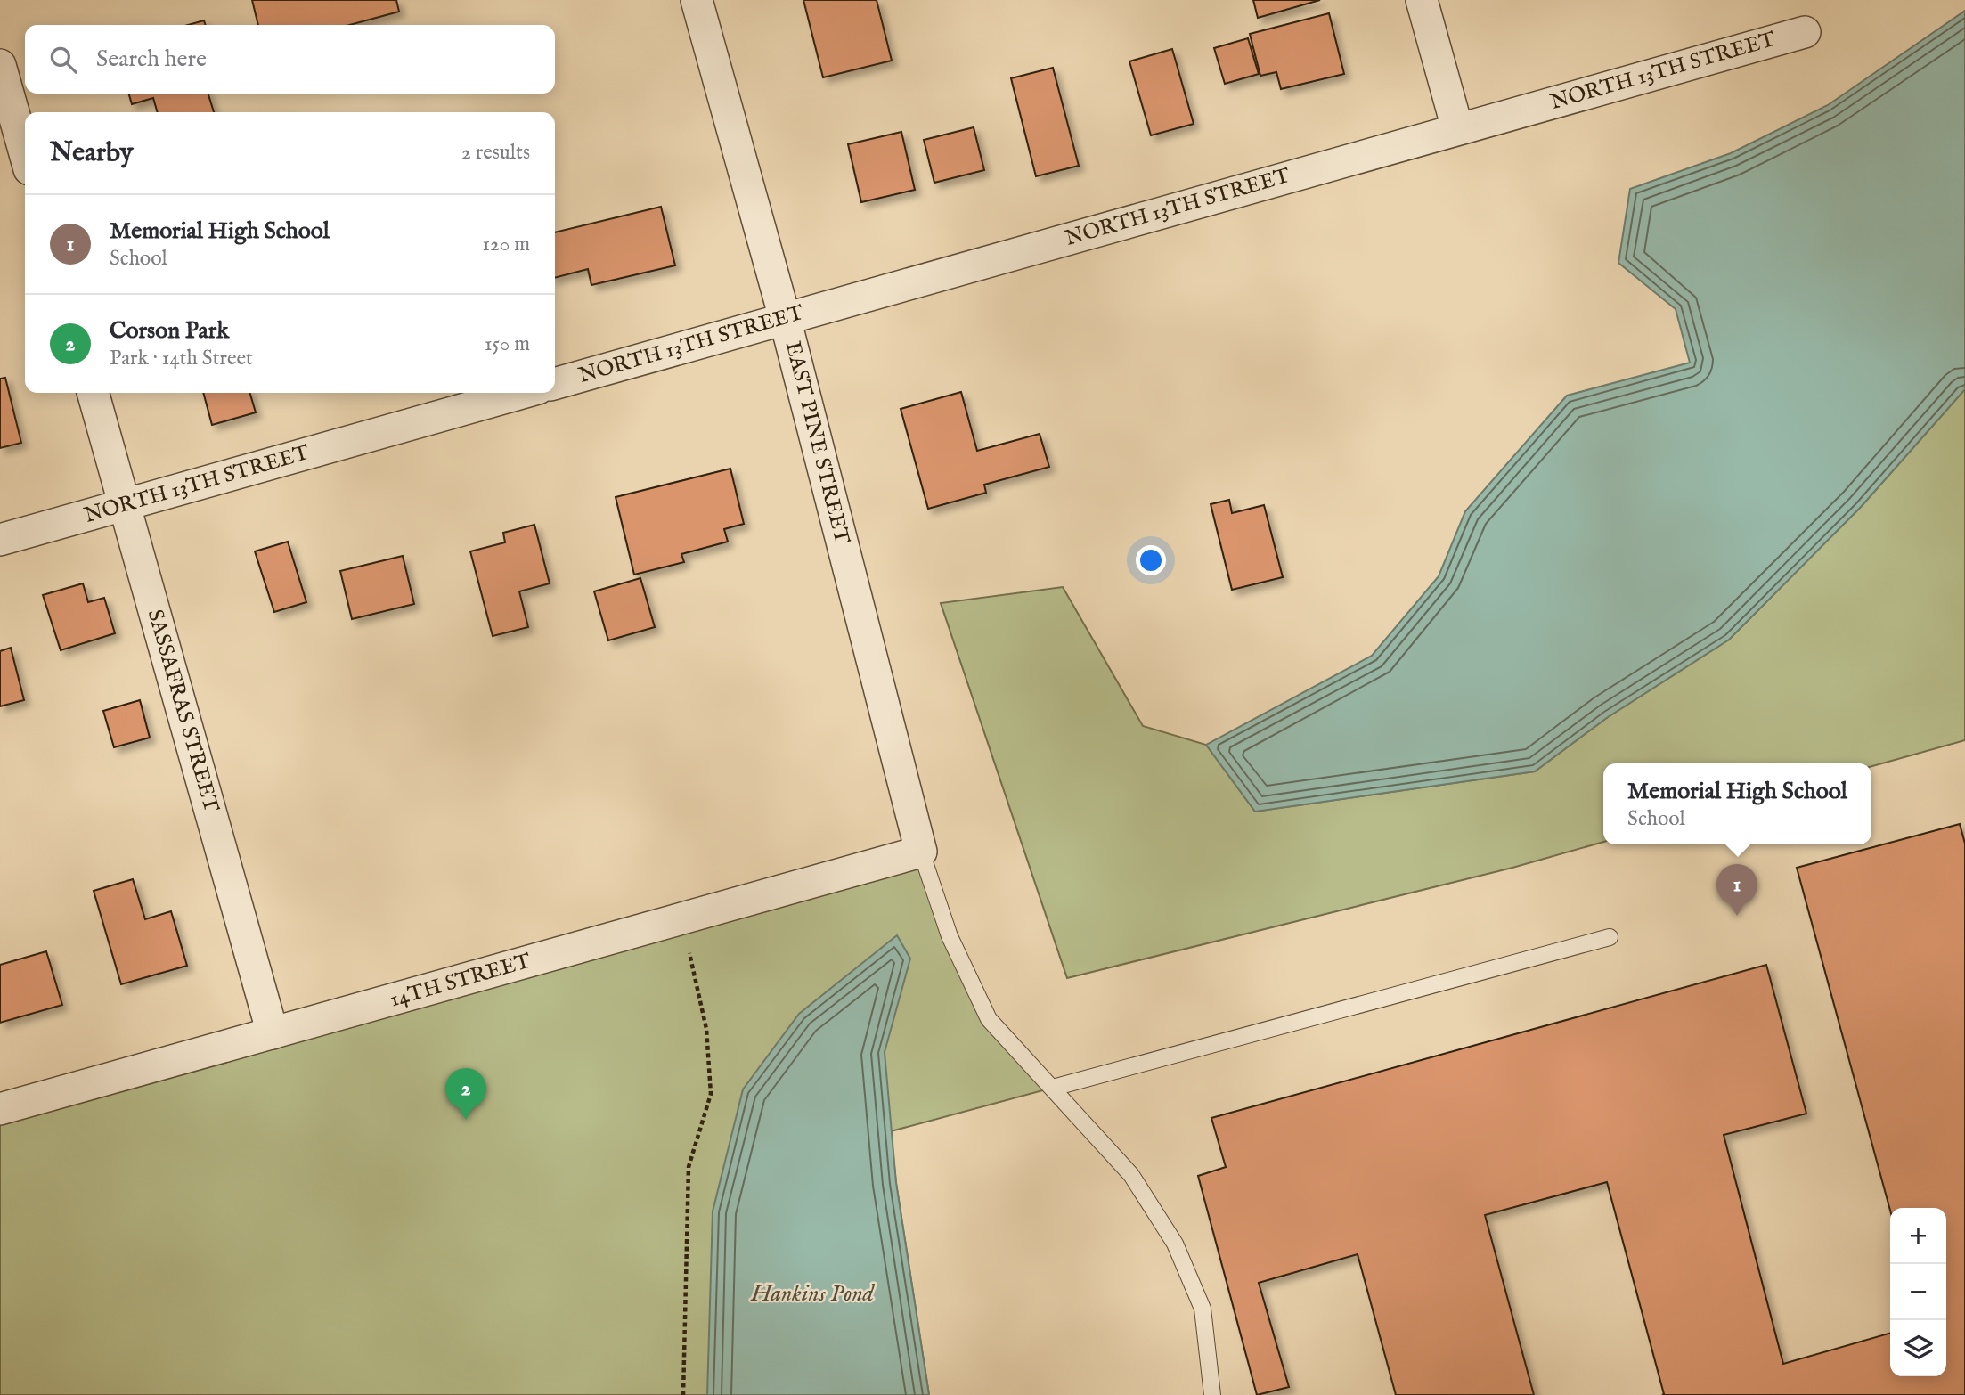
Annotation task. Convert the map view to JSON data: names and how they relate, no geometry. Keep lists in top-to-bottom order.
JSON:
{
  "streets": {
    "street": [
      "NORTH 13TH STREET",
      "EAST PINE STREET",
      "SASSAFRAS STREET",
      "14TH STREET"
    ]
  },
  "crossings": [
    ["NORTH 13TH STREET", "EAST PINE STREET"],
    ["NORTH 13TH STREET", "SASSAFRAS STREET"],
    ["EAST PINE STREET", "14TH STREET"],
    ["SASSAFRAS STREET", "14TH STREET"]
  ],
  "water": ["Hankins Pond"],
  "page": {
    "search": "Search here",
    "heading": ["Nearby", "2 results"],
    "list": [
      {
        "mark": "1",
        "name": "Memorial High School",
        "note": "School",
        "value": "120 m"
      },
      {
        "mark": "2",
        "name": "Corson Park",
        "note": "Park · 14th Street",
        "value": "150 m"
      }
    ],
    "popup": ["Memorial High School", "School"],
    "pins": ["1", "2"],
    "map_buttons": ["+", "−"]
  }
}
